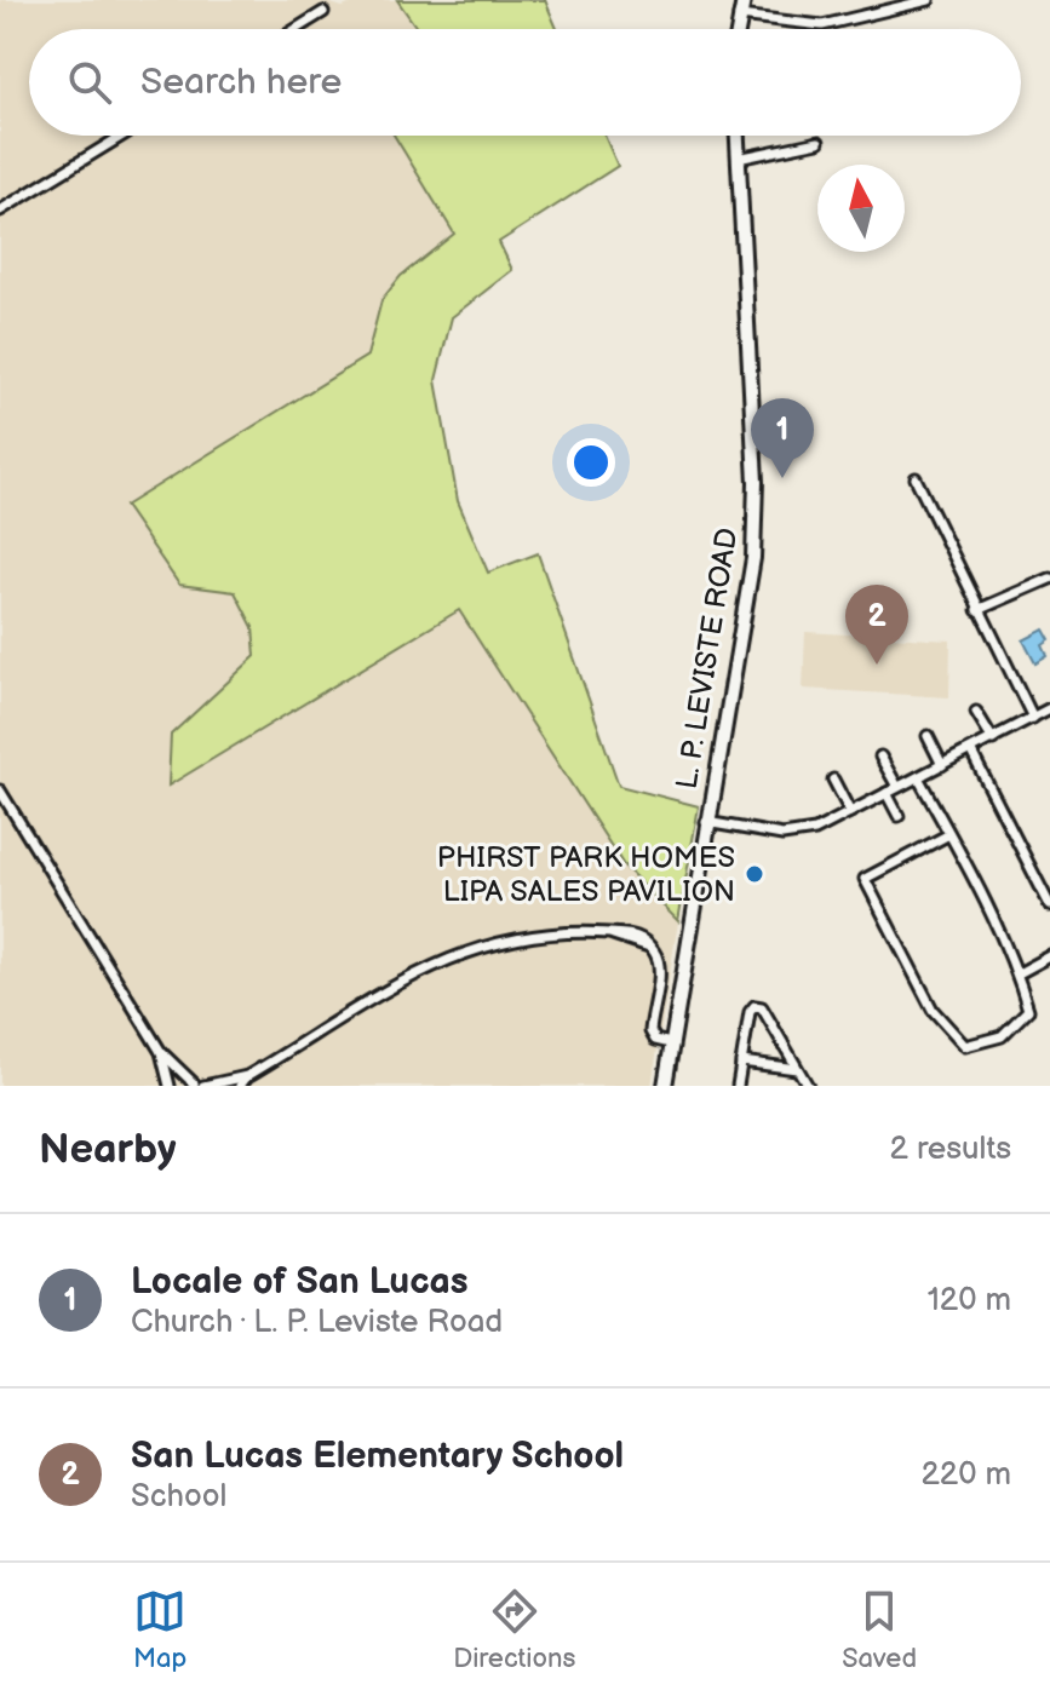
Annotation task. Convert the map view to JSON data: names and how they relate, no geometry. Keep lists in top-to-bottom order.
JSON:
{
  "streets": {
    "main road": ["L. P. LEVISTE ROAD"]
  },
  "places": ["PHIRST PARK HOMES LIPA SALES PAVILION"],
  "north": "top",
  "page": {
    "search": "Search here",
    "pins": ["1", "2"],
    "heading": ["Nearby", "2 results"],
    "list": [
      {
        "mark": "1",
        "name": "Locale of San Lucas",
        "note": "Church · L. P. Leviste Road",
        "value": "120 m"
      },
      {
        "mark": "2",
        "name": "San Lucas Elementary School",
        "note": "School",
        "value": "220 m"
      }
    ],
    "nav": ["Map", "Directions", "Saved"]
  }
}
